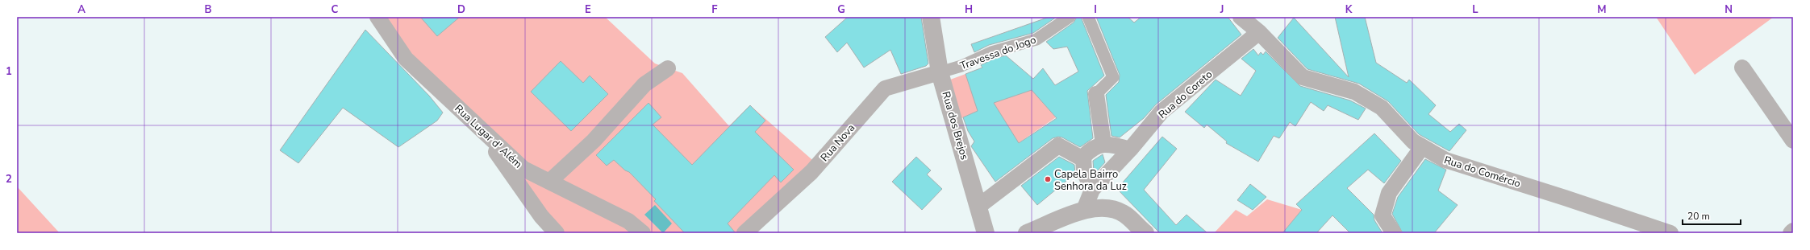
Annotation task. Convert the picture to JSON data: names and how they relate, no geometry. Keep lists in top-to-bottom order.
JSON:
{
  "streets": {
    "street": [
      "Travessa do Jogo",
      "Rua do Coreto",
      "Rua dos Brejos",
      "Rua Lugar d' Além",
      "Rua Nova",
      "Rua do Comércio"
    ]
  },
  "crossings": [
    ["Travessa do Jogo", "Rua dos Brejos"],
    ["Travessa do Jogo", "Rua Nova"],
    ["Rua do Coreto", "Rua do Comércio"],
    ["Rua dos Brejos", "Rua Nova"]
  ],
  "places": ["Capela Bairro Senhora da Luz"],
  "scale_bar": "20 m",
  "grid": {
    "columns": [
      "A",
      "B",
      "C",
      "D",
      "E",
      "F",
      "G",
      "H",
      "I",
      "J",
      "K",
      "L",
      "M",
      "N"
    ],
    "rows": ["1", "2"]
  }
}
